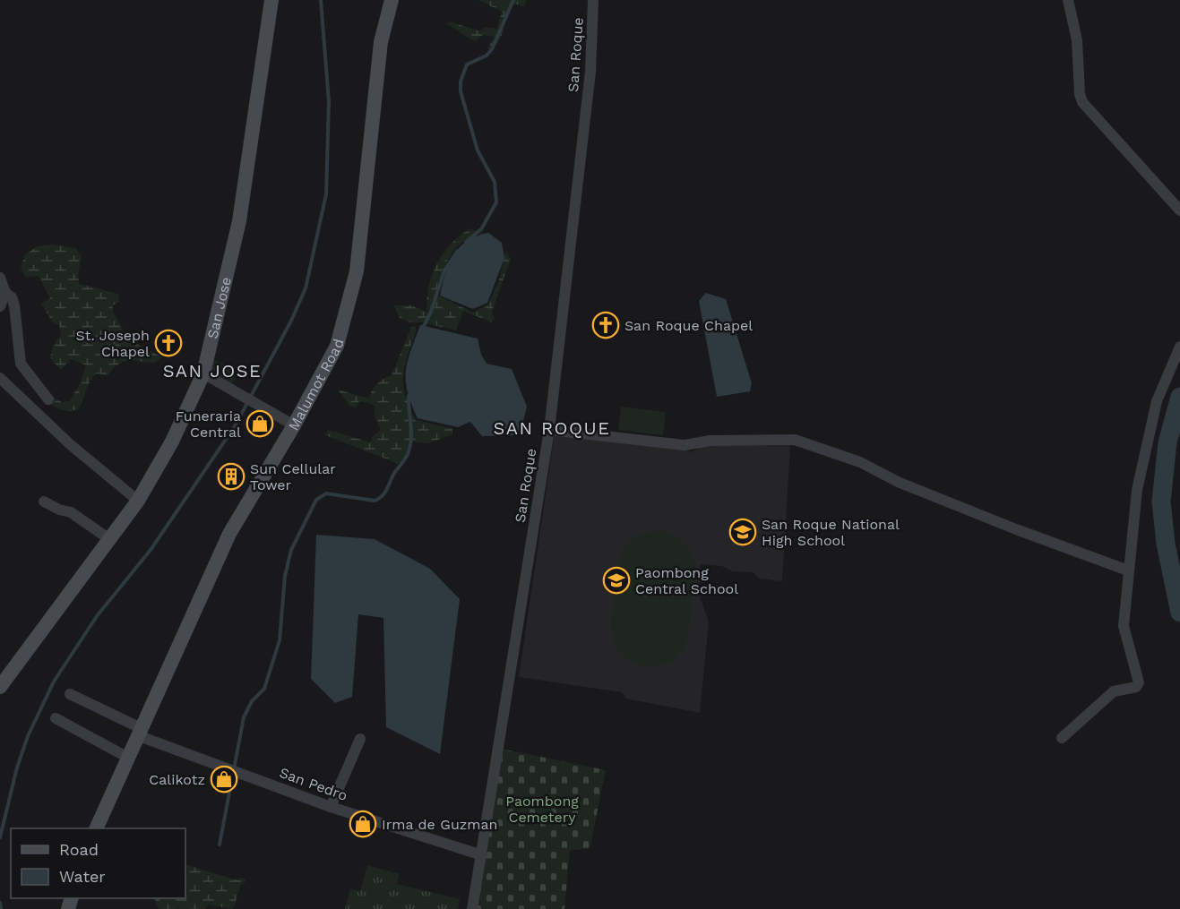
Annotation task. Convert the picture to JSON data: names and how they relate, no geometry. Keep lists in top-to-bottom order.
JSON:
{
  "streets": {
    "street": [
      "San Roque",
      "San Jose",
      "Malumot Road",
      "San Pedro"
    ]
  },
  "crossings": [
    ["San Roque", "San Pedro"],
    ["Malumot Road", "San Pedro"]
  ],
  "districts": ["SAN JOSE", "SAN ROQUE"],
  "parks": ["Paombong Cemetery"],
  "places": {
    "church": ["San Roque Chapel", "St. Joseph Chapel"],
    "shop": ["Funeraria Central", "Calikotz", "Irma de Guzman"],
    "building": ["Sun Cellular Tower"],
    "school or university": ["San Roque National High School", "Paombong Central School"]
  },
  "legend": ["Road", "Water"]
}
